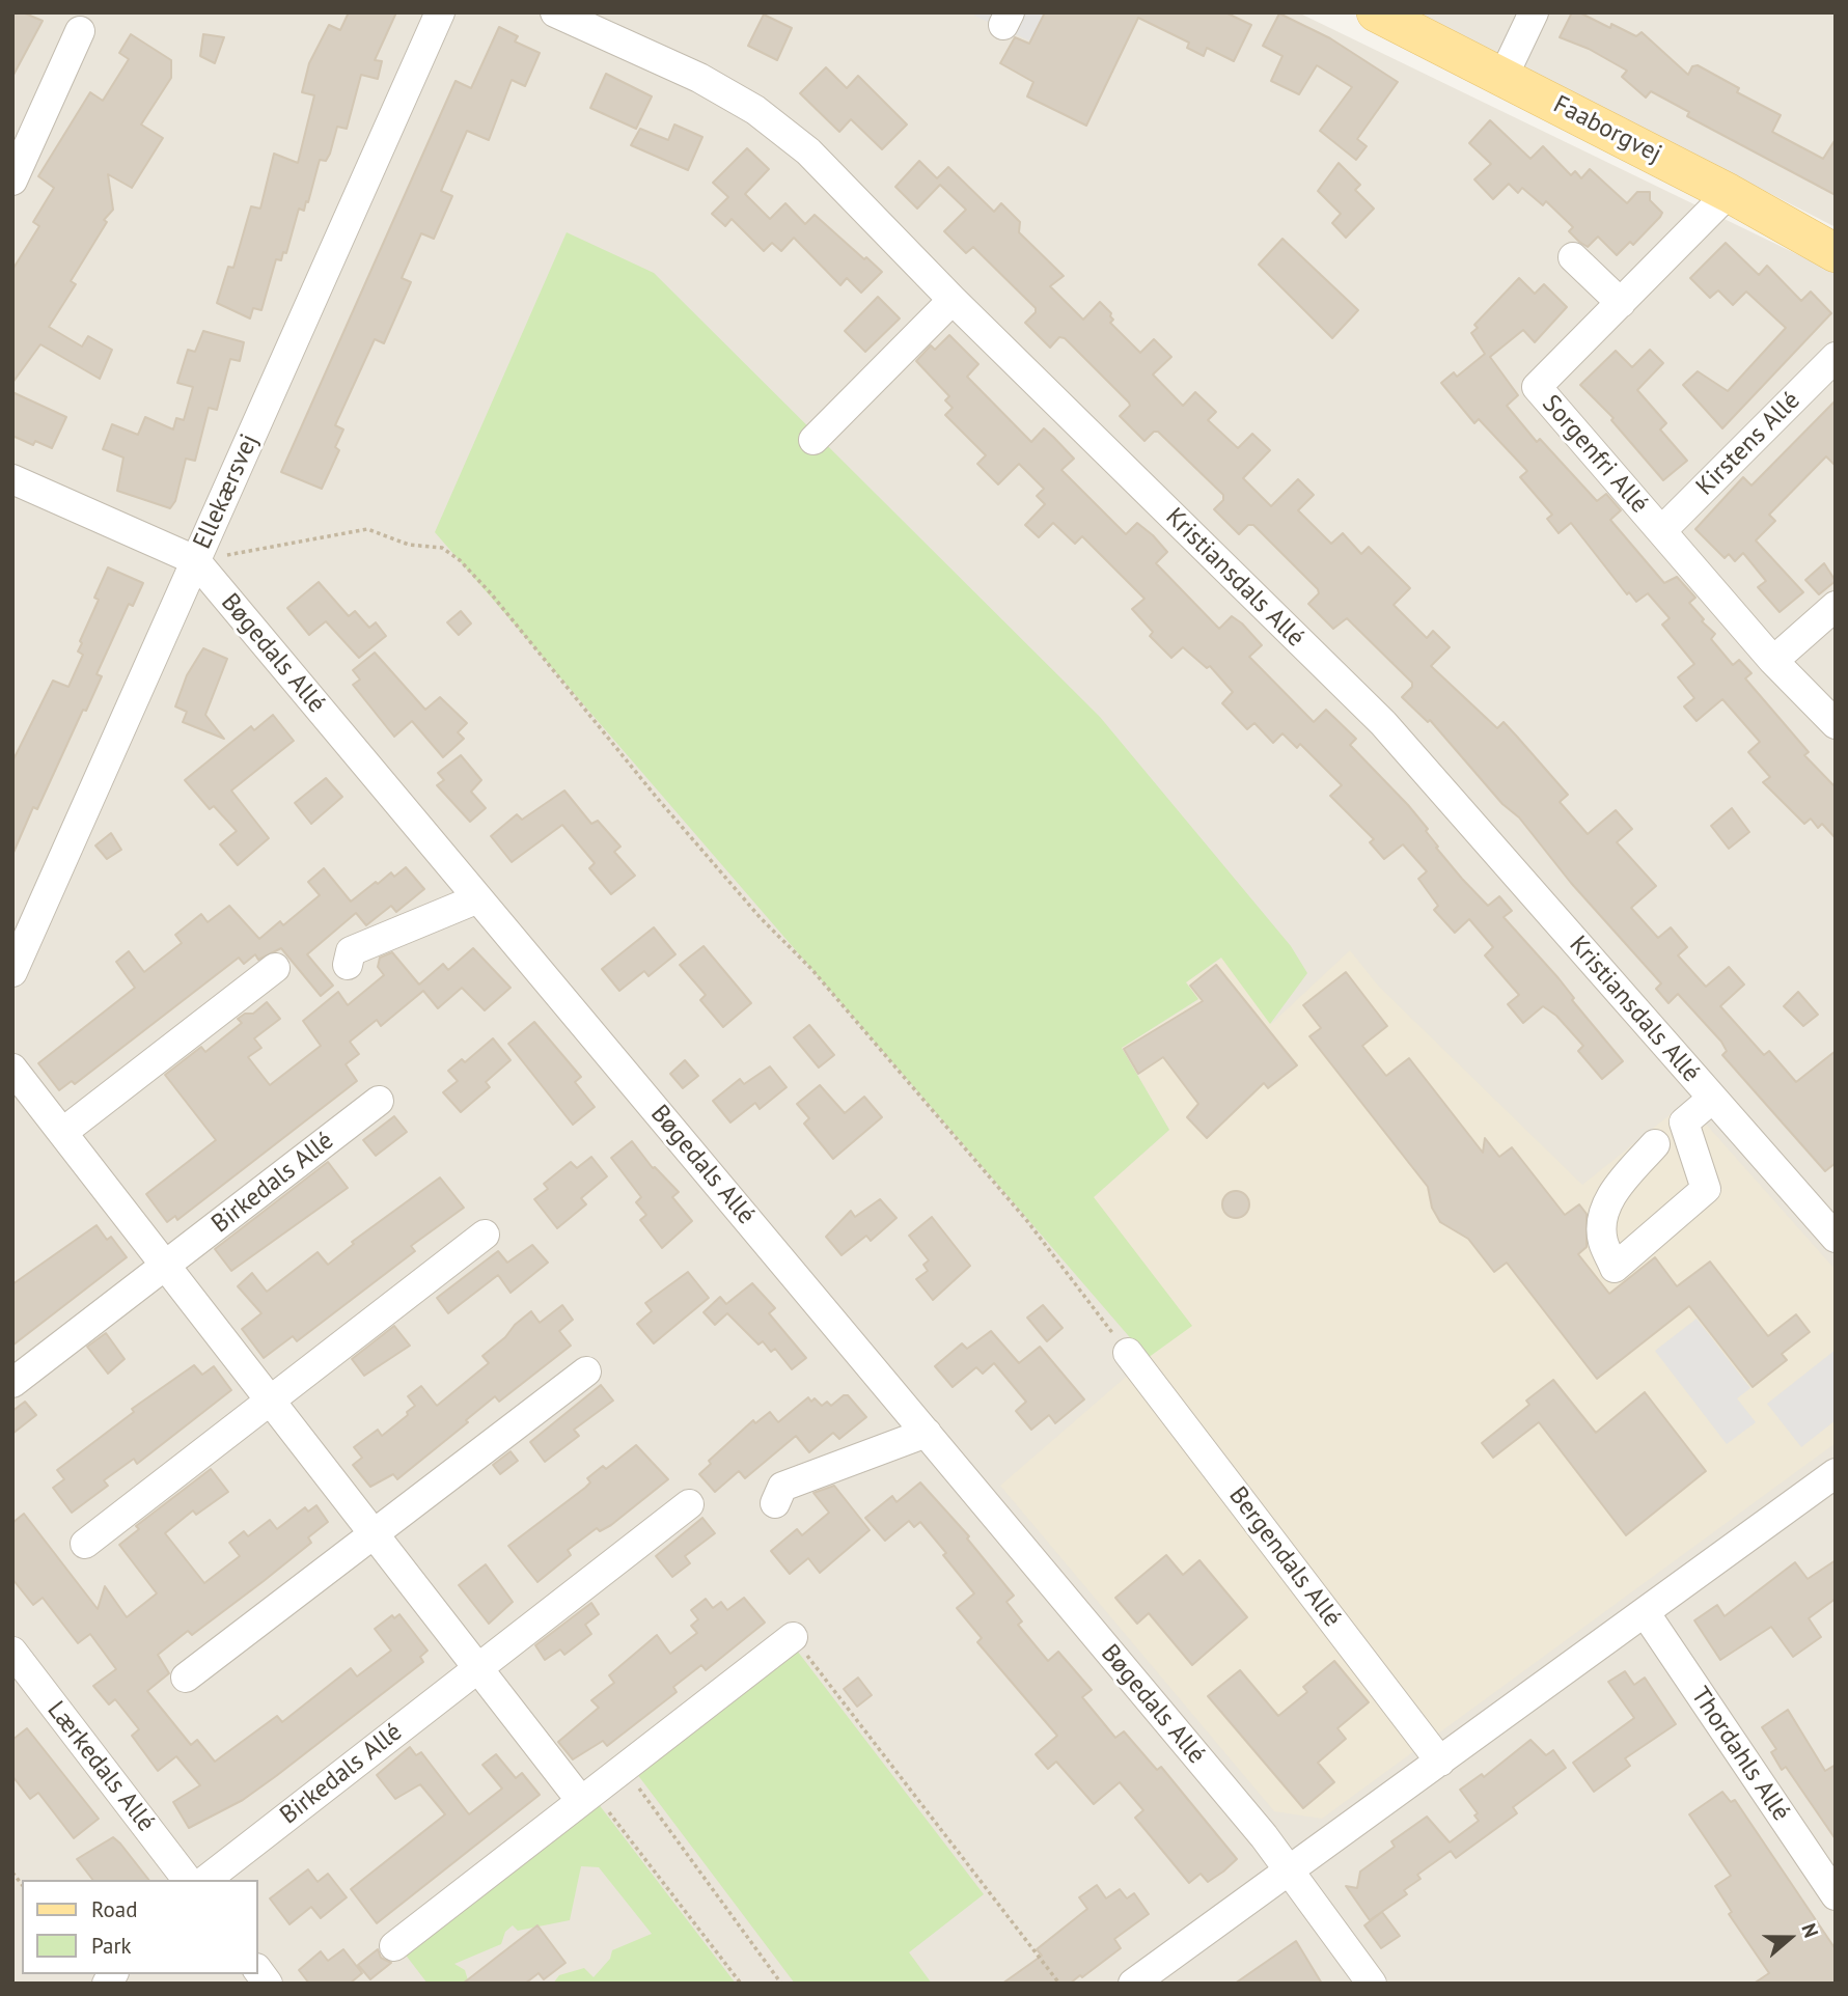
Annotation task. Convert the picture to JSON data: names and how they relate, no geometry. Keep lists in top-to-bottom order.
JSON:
{
  "streets": {
    "main road": ["Faaborgvej"],
    "street": [
      "Kirstens Allé",
      "Sorgenfri Allé",
      "Ellekærsvej",
      "Kristiansdals Allé",
      "Bøgedals Allé",
      "Birkedals Allé",
      "Bergendals Allé",
      "Thordahls Allé",
      "Lærkedals Allé"
    ]
  },
  "crossings": [
    ["Faaborgvej", "Sorgenfri Allé"],
    ["Kirstens Allé", "Sorgenfri Allé"],
    ["Ellekærsvej", "Bøgedals Allé"]
  ],
  "legend": ["Road", "Park"],
  "north": "right"
}
